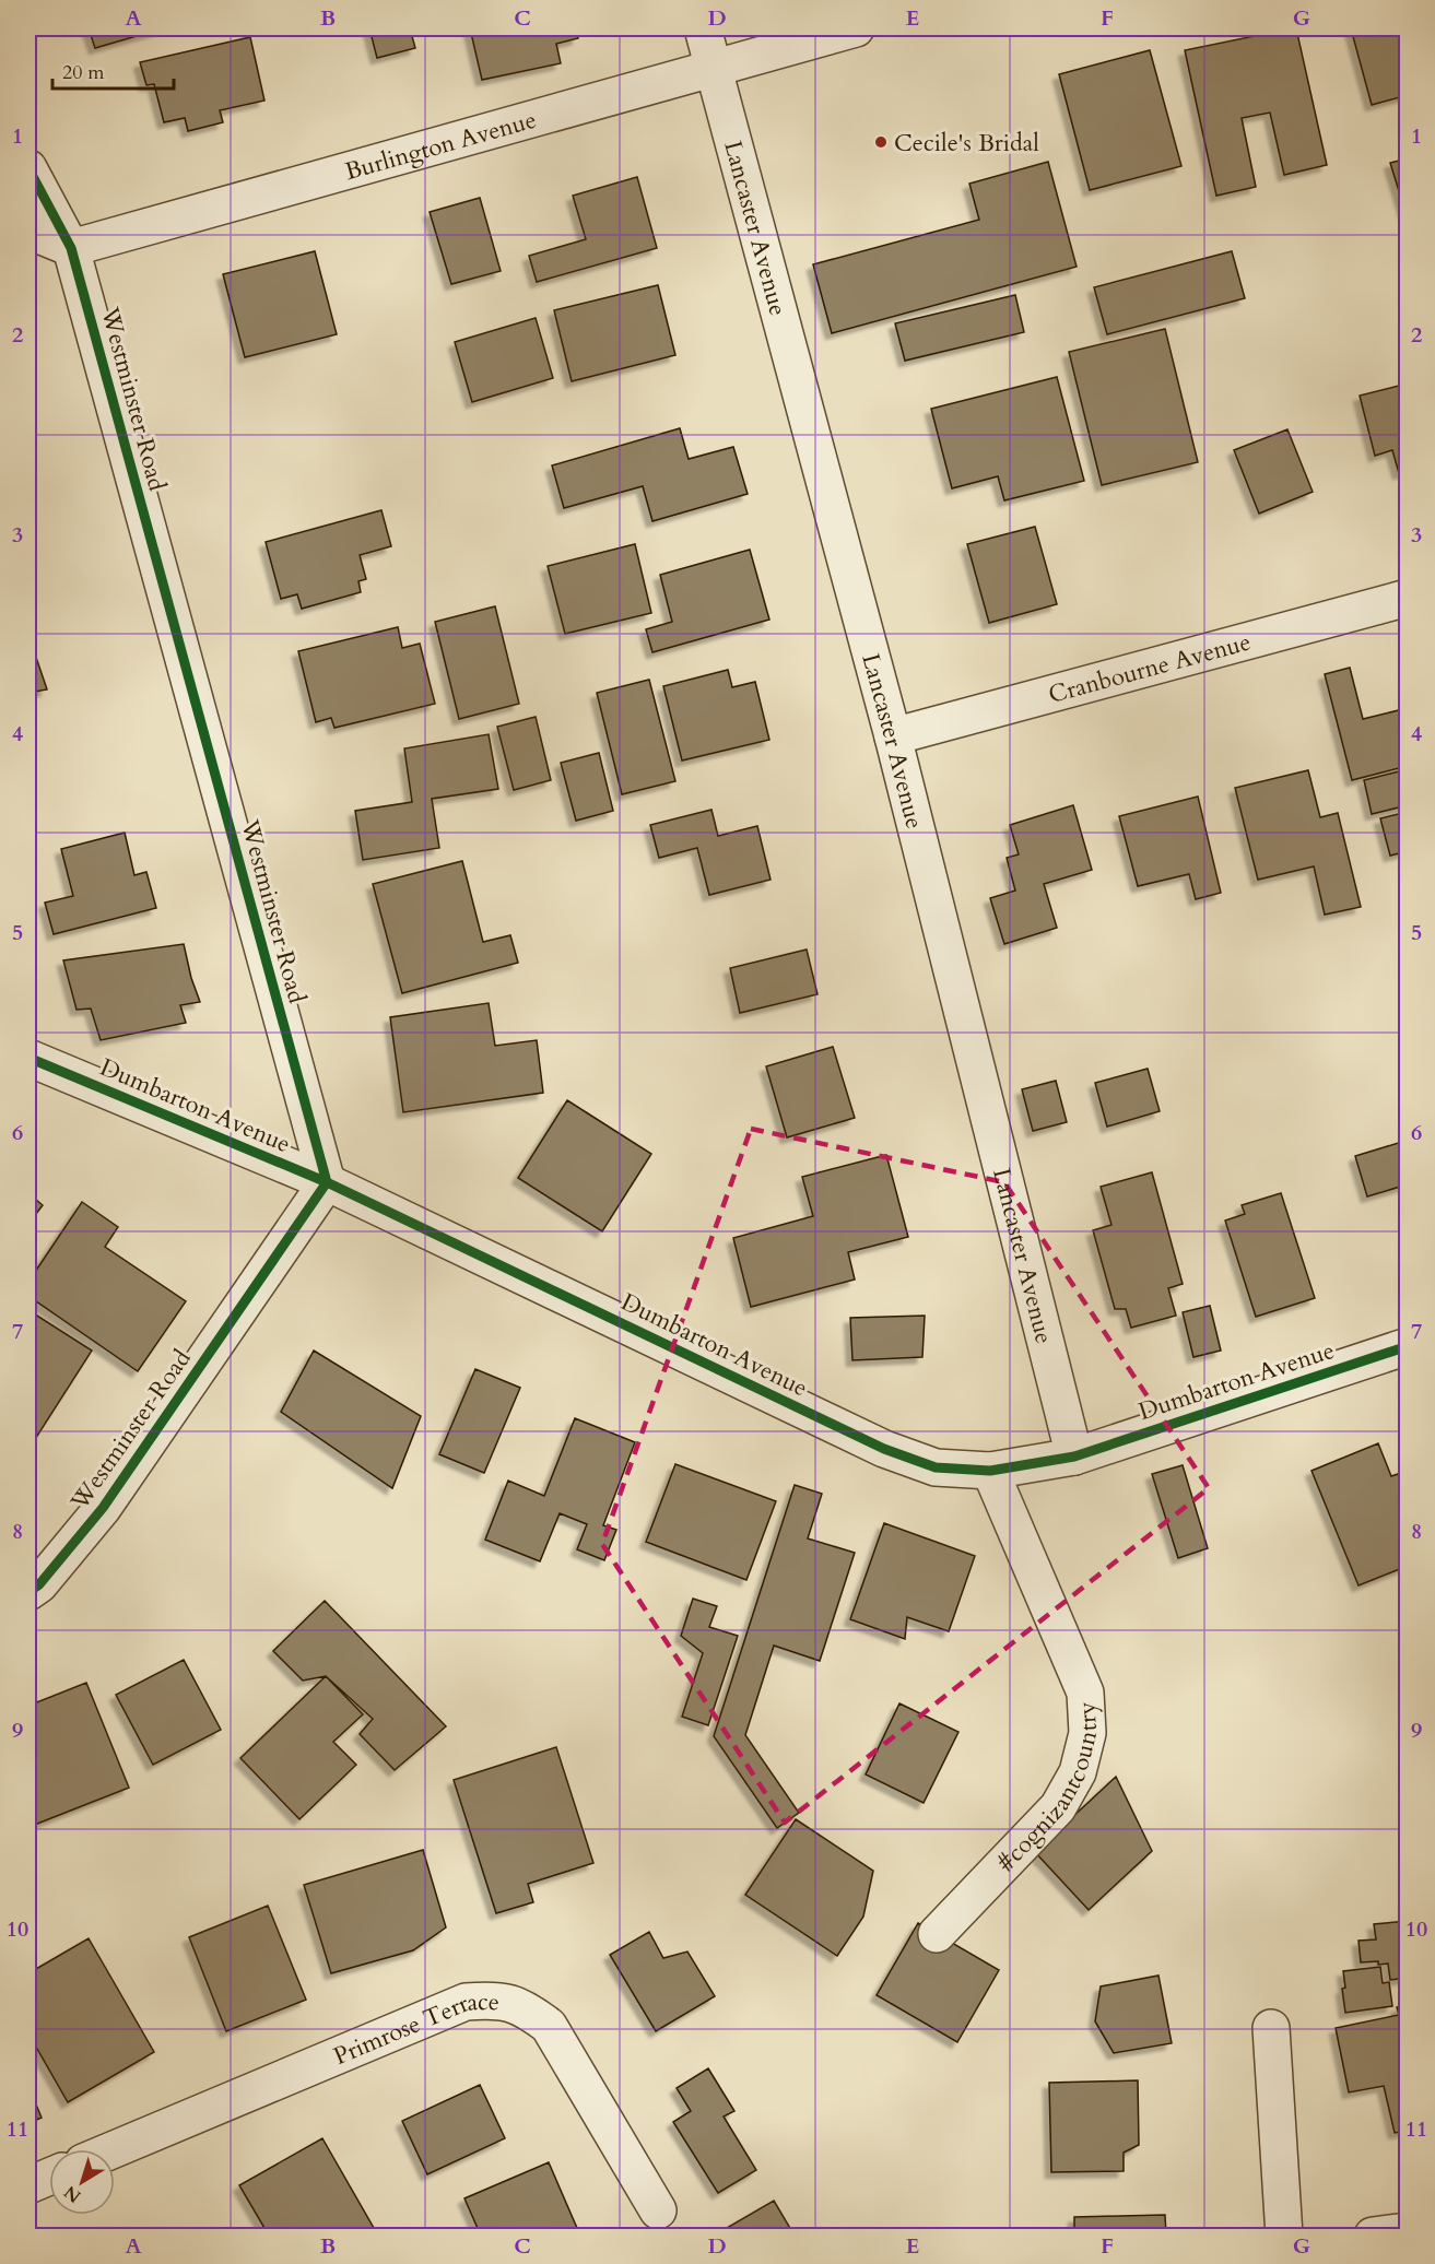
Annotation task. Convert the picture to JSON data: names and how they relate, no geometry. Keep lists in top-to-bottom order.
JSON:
{
  "streets": {
    "street": [
      "Burlington Avenue",
      "Lancaster Avenue",
      "Westminster Road",
      "Cranbourne Avenue",
      "Dumbarton Avenue",
      "#cognizantcountry",
      "Primrose Terrace"
    ]
  },
  "crossings": [
    ["Burlington Avenue", "Lancaster Avenue"],
    ["Burlington Avenue", "Westminster Road"],
    ["Lancaster Avenue", "Cranbourne Avenue"],
    ["Lancaster Avenue", "Dumbarton Avenue"],
    ["Westminster Road", "Dumbarton Avenue"],
    ["Dumbarton Avenue", "#cognizantcountry"]
  ],
  "places": ["Cecile's Bridal"],
  "scale_bar": "20 m",
  "north": "bottom left",
  "grid": {
    "columns": [
      "A",
      "B",
      "C",
      "D",
      "E",
      "F",
      "G"
    ],
    "rows": [
      "1",
      "2",
      "3",
      "4",
      "5",
      "6",
      "7",
      "8",
      "9",
      "10",
      "11"
    ]
  }
}
